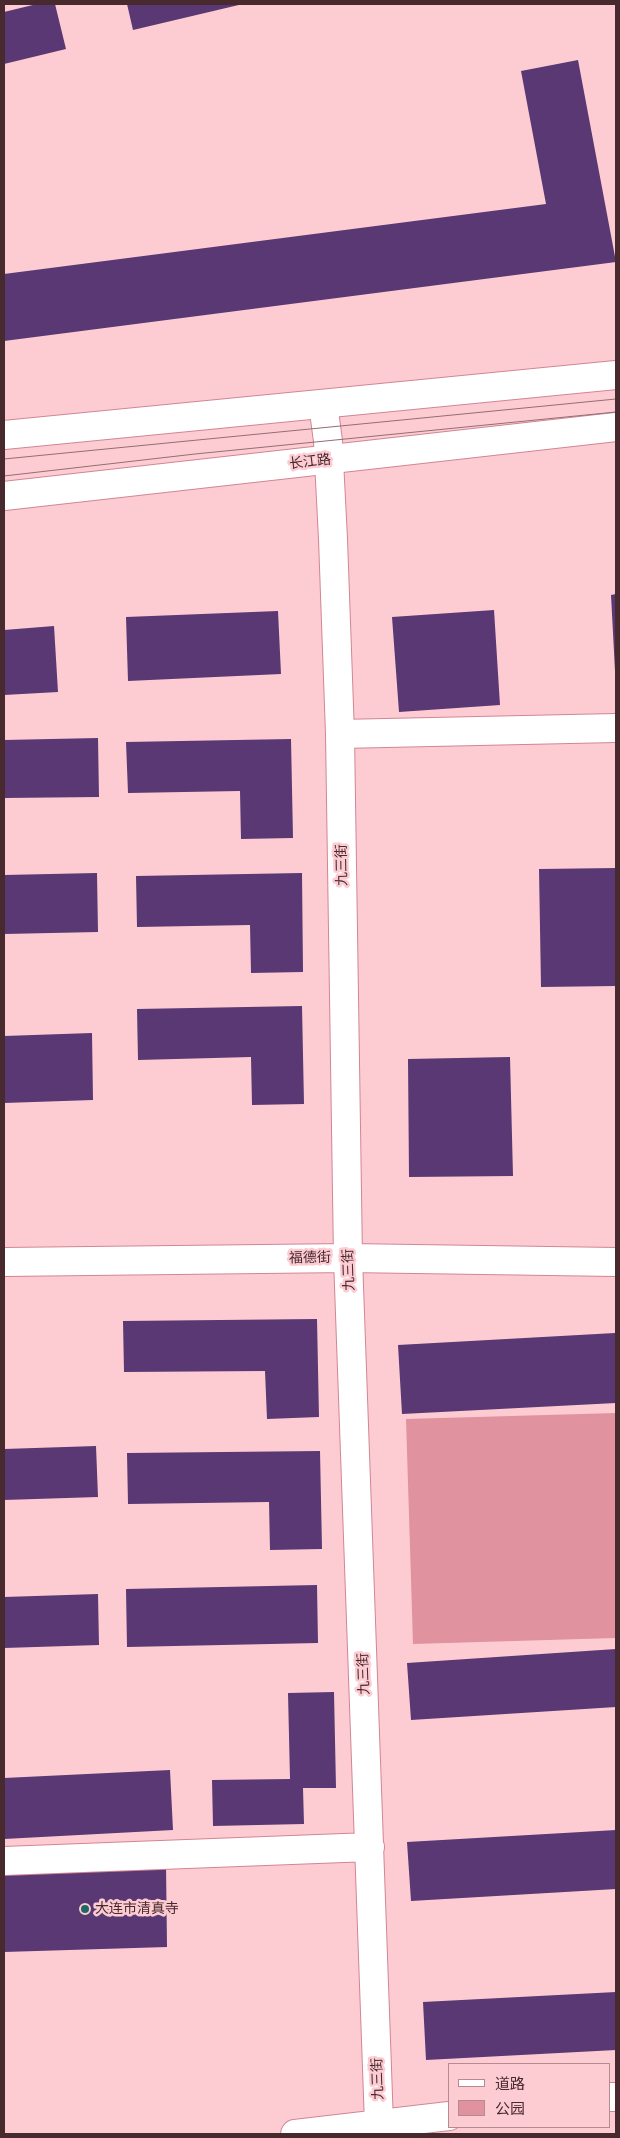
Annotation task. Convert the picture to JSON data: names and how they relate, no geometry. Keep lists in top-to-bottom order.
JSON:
{
  "streets": {
    "street": ["长江路", "九三街", "福德街"]
  },
  "crossings": [
    ["长江路", "九三街"],
    ["九三街", "福德街"]
  ],
  "places": ["大连市清真寺"],
  "legend": ["道路", "公园"]
}
